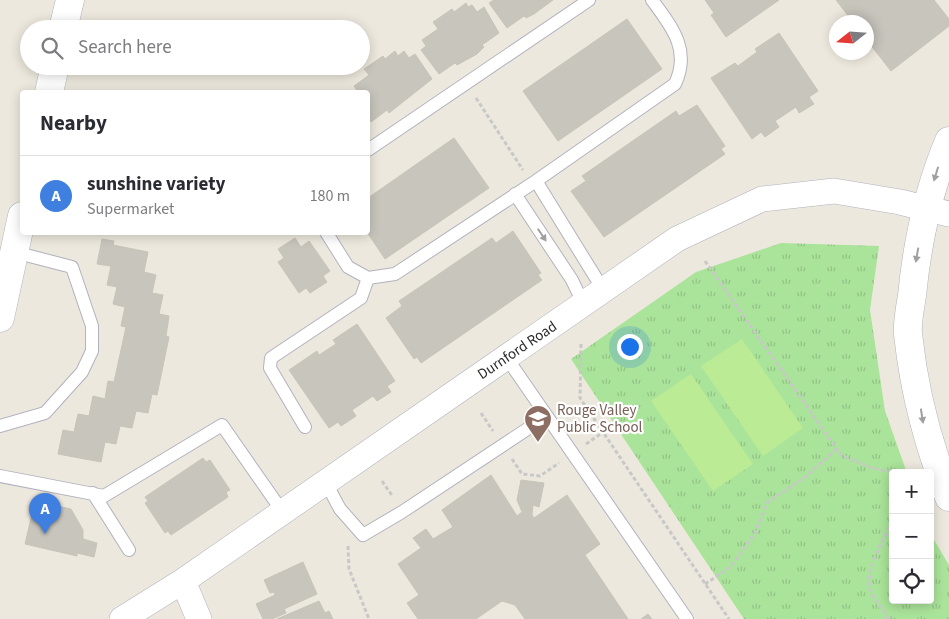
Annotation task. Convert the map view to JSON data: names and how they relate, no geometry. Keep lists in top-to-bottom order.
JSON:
{
  "streets": {
    "street": ["Durnford Road"]
  },
  "places": {
    "school or university": ["Rouge Valley Public School"]
  },
  "north": "left",
  "page": {
    "search": "Search here",
    "heading": "Nearby",
    "list": [
      {
        "mark": "A",
        "name": "sunshine variety",
        "note": "Supermarket",
        "value": "180 m"
      }
    ],
    "map_buttons": ["+", "−"],
    "pins": "A"
  }
}
